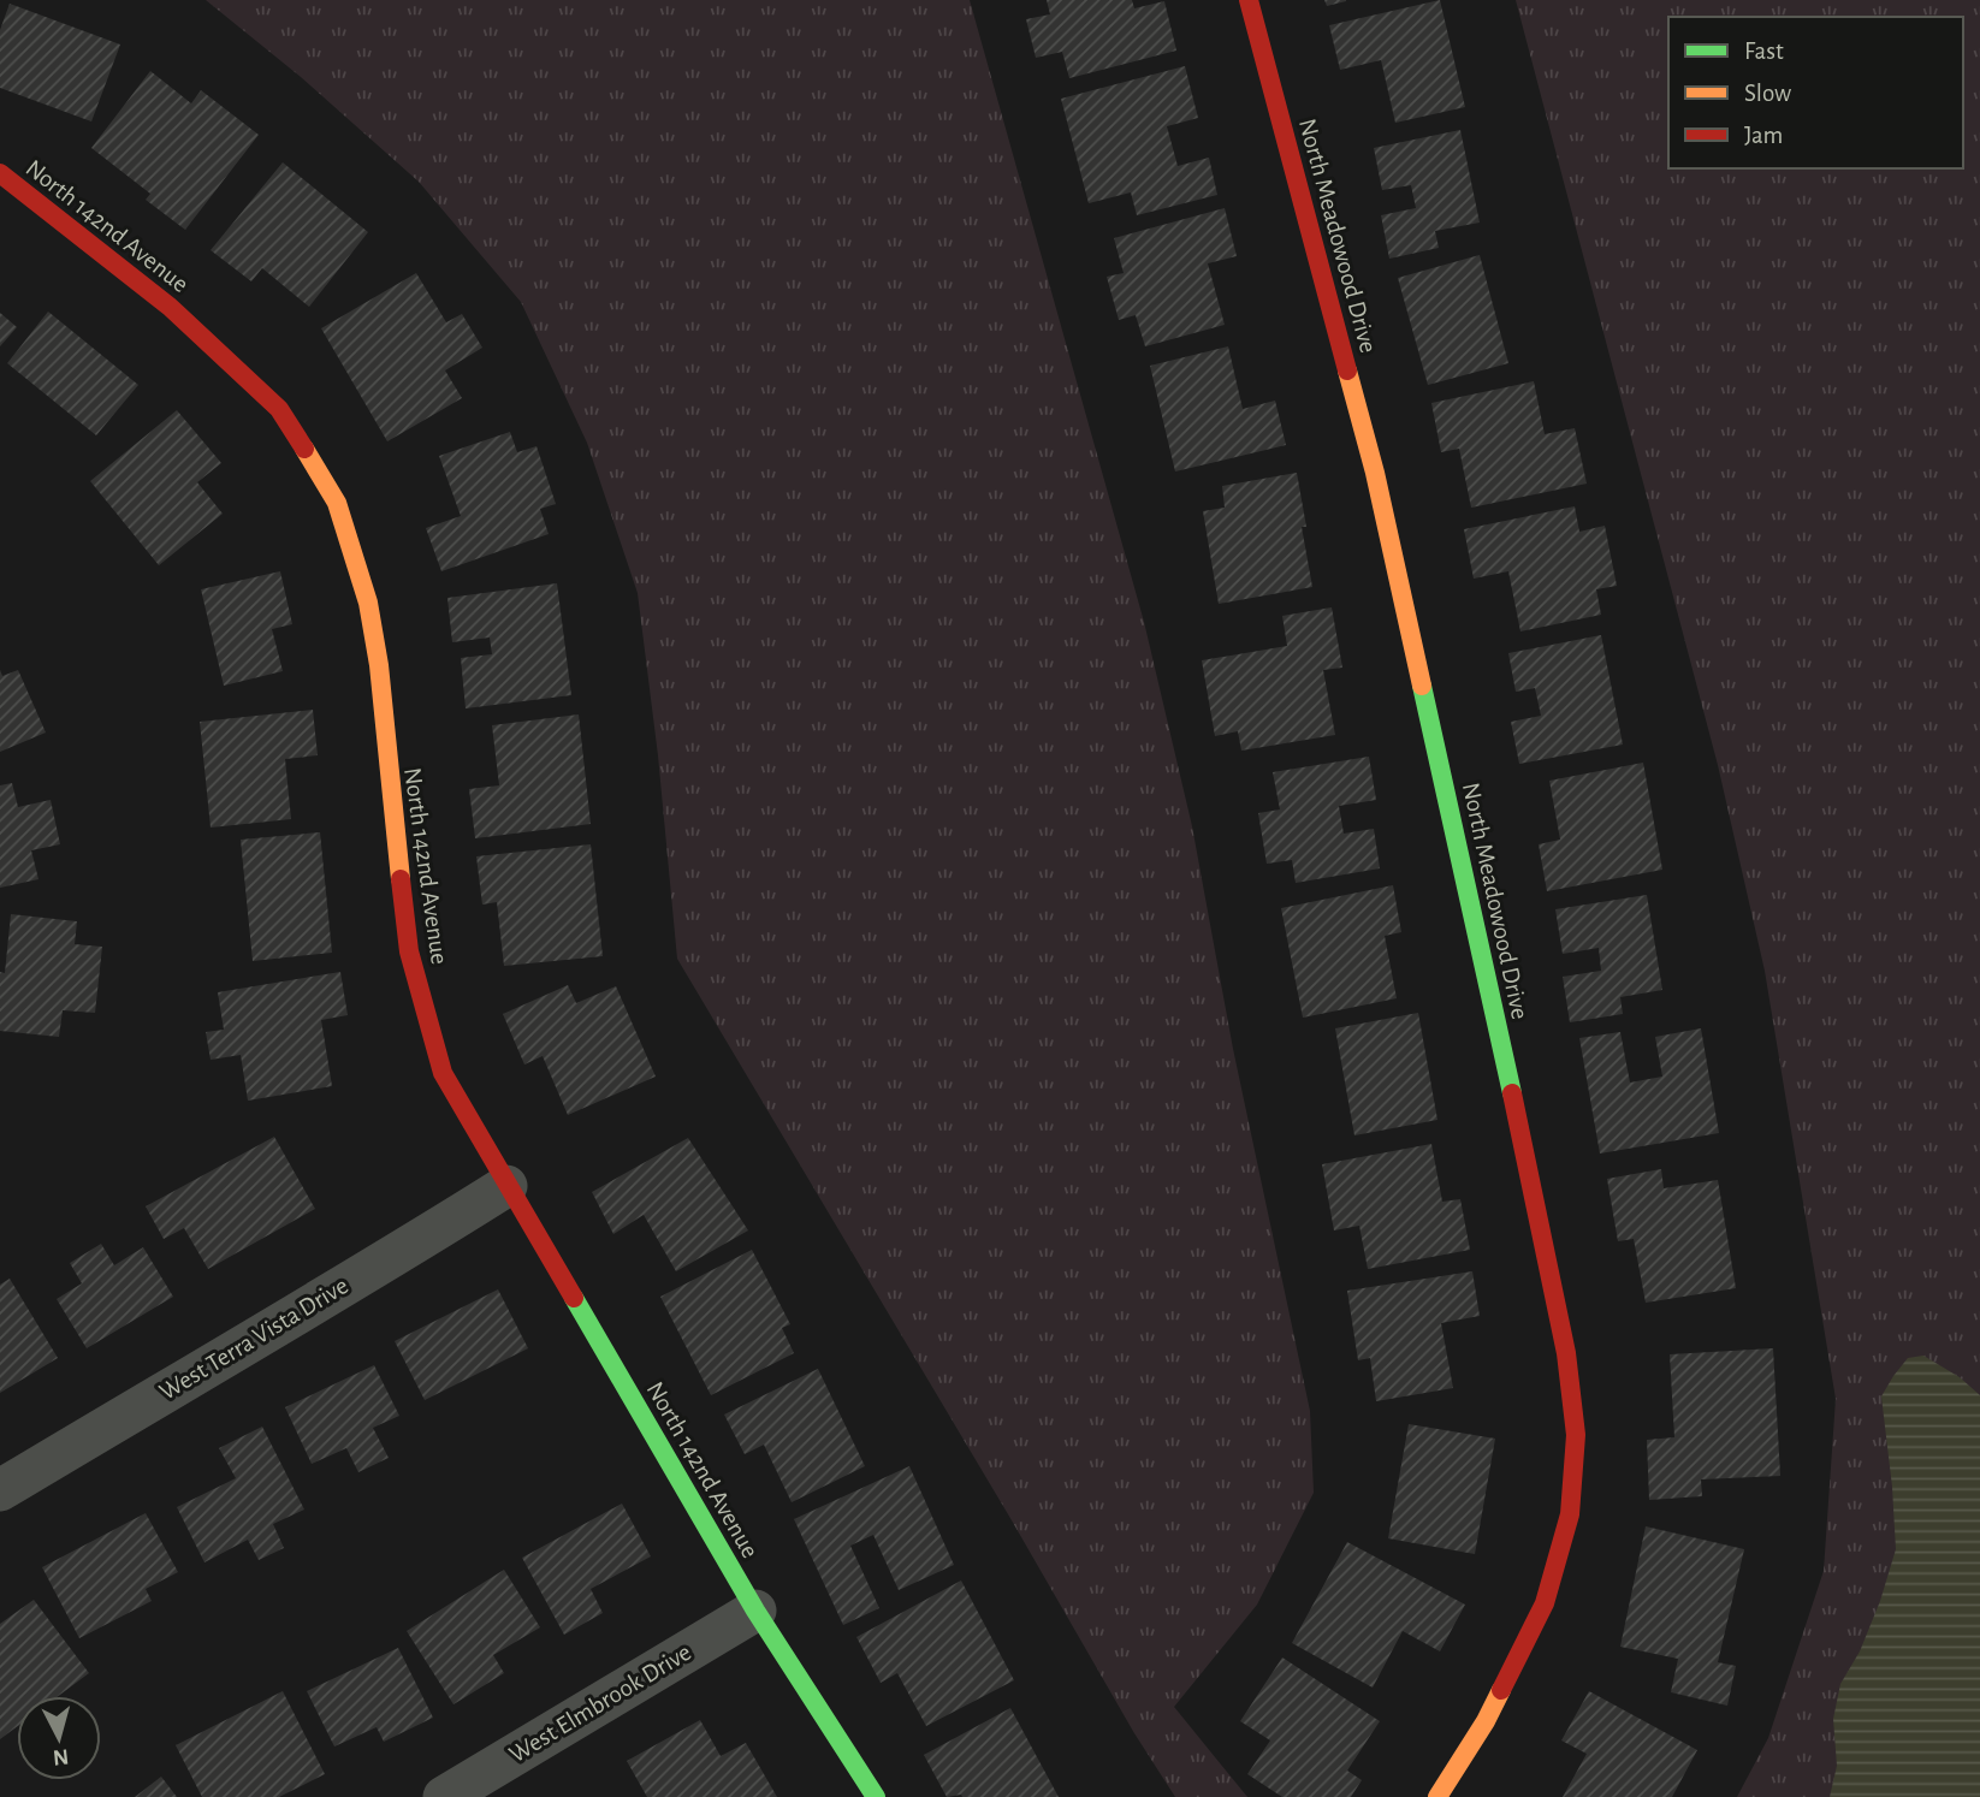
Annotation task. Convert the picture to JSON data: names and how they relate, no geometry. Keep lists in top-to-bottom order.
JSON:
{
  "streets": {
    "street": [
      "North 142nd Avenue",
      "North Meadowood Drive",
      "West Terra Vista Drive",
      "West Elmbrook Drive"
    ]
  },
  "crossings": [
    ["North 142nd Avenue", "West Terra Vista Drive"],
    ["North 142nd Avenue", "West Elmbrook Drive"]
  ],
  "legend": ["Fast", "Slow", "Jam"],
  "north": "bottom"
}
